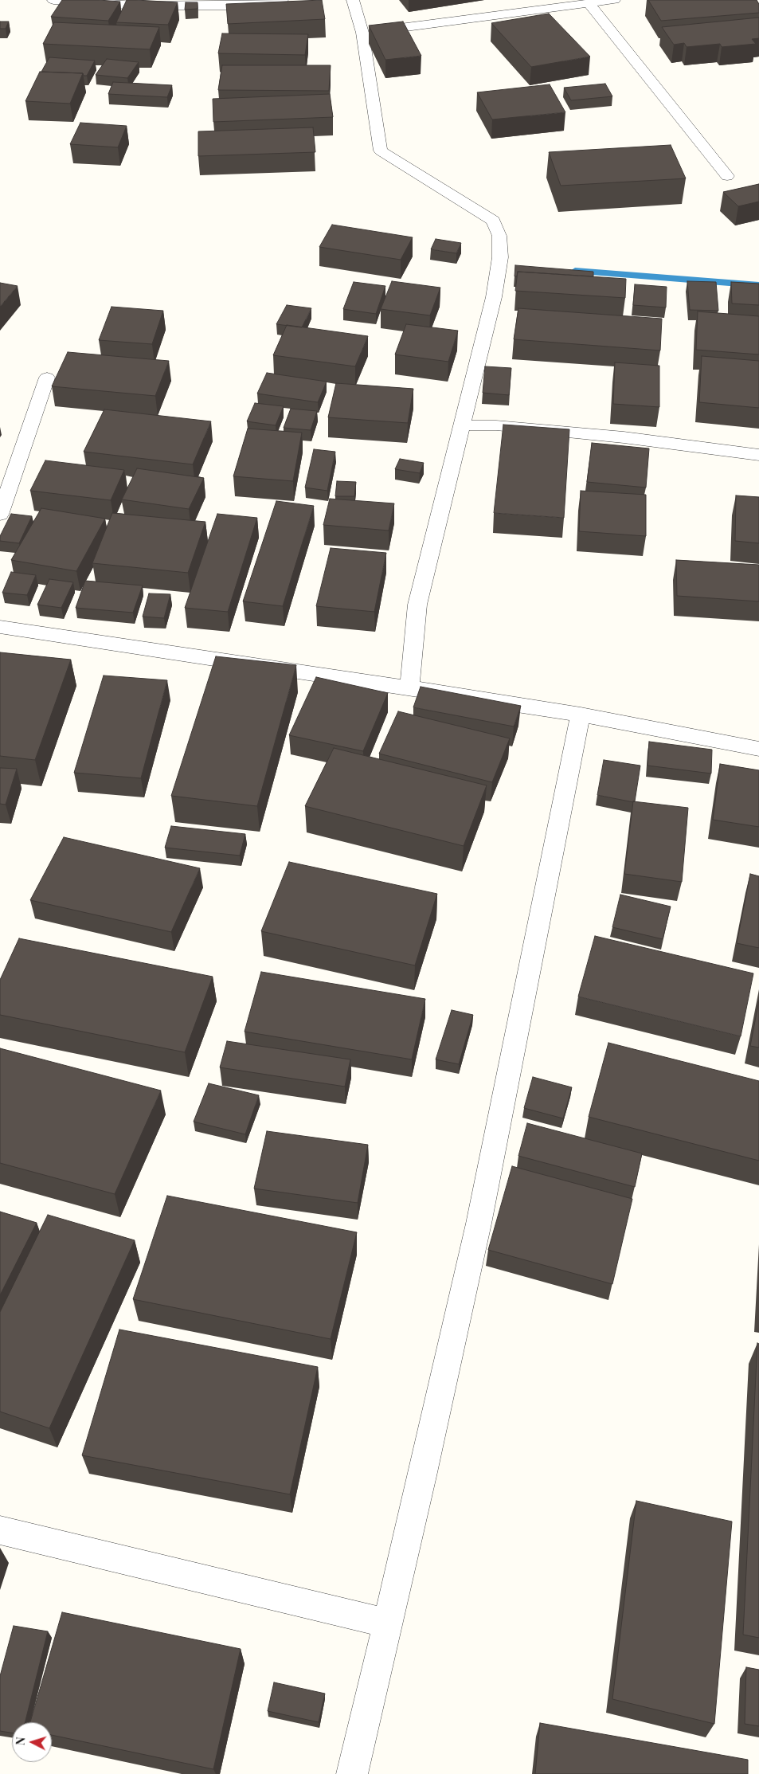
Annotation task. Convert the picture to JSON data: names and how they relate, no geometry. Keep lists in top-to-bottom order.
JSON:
{
  "north": "left"
}
